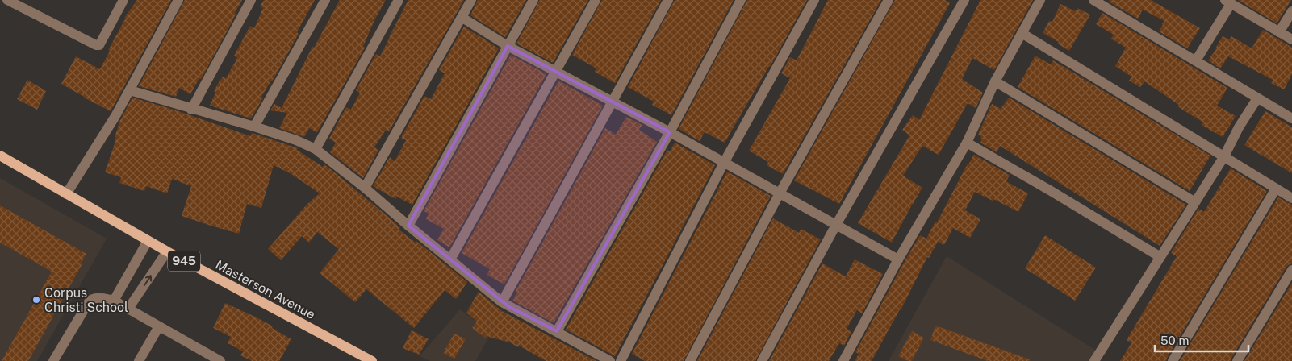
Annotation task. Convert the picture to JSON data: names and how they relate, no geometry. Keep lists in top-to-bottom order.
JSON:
{
  "streets": {
    "main road": ["945", "Masterson Avenue"]
  },
  "places": ["Corpus Christi School"],
  "scale_bar": "50 m"
}
